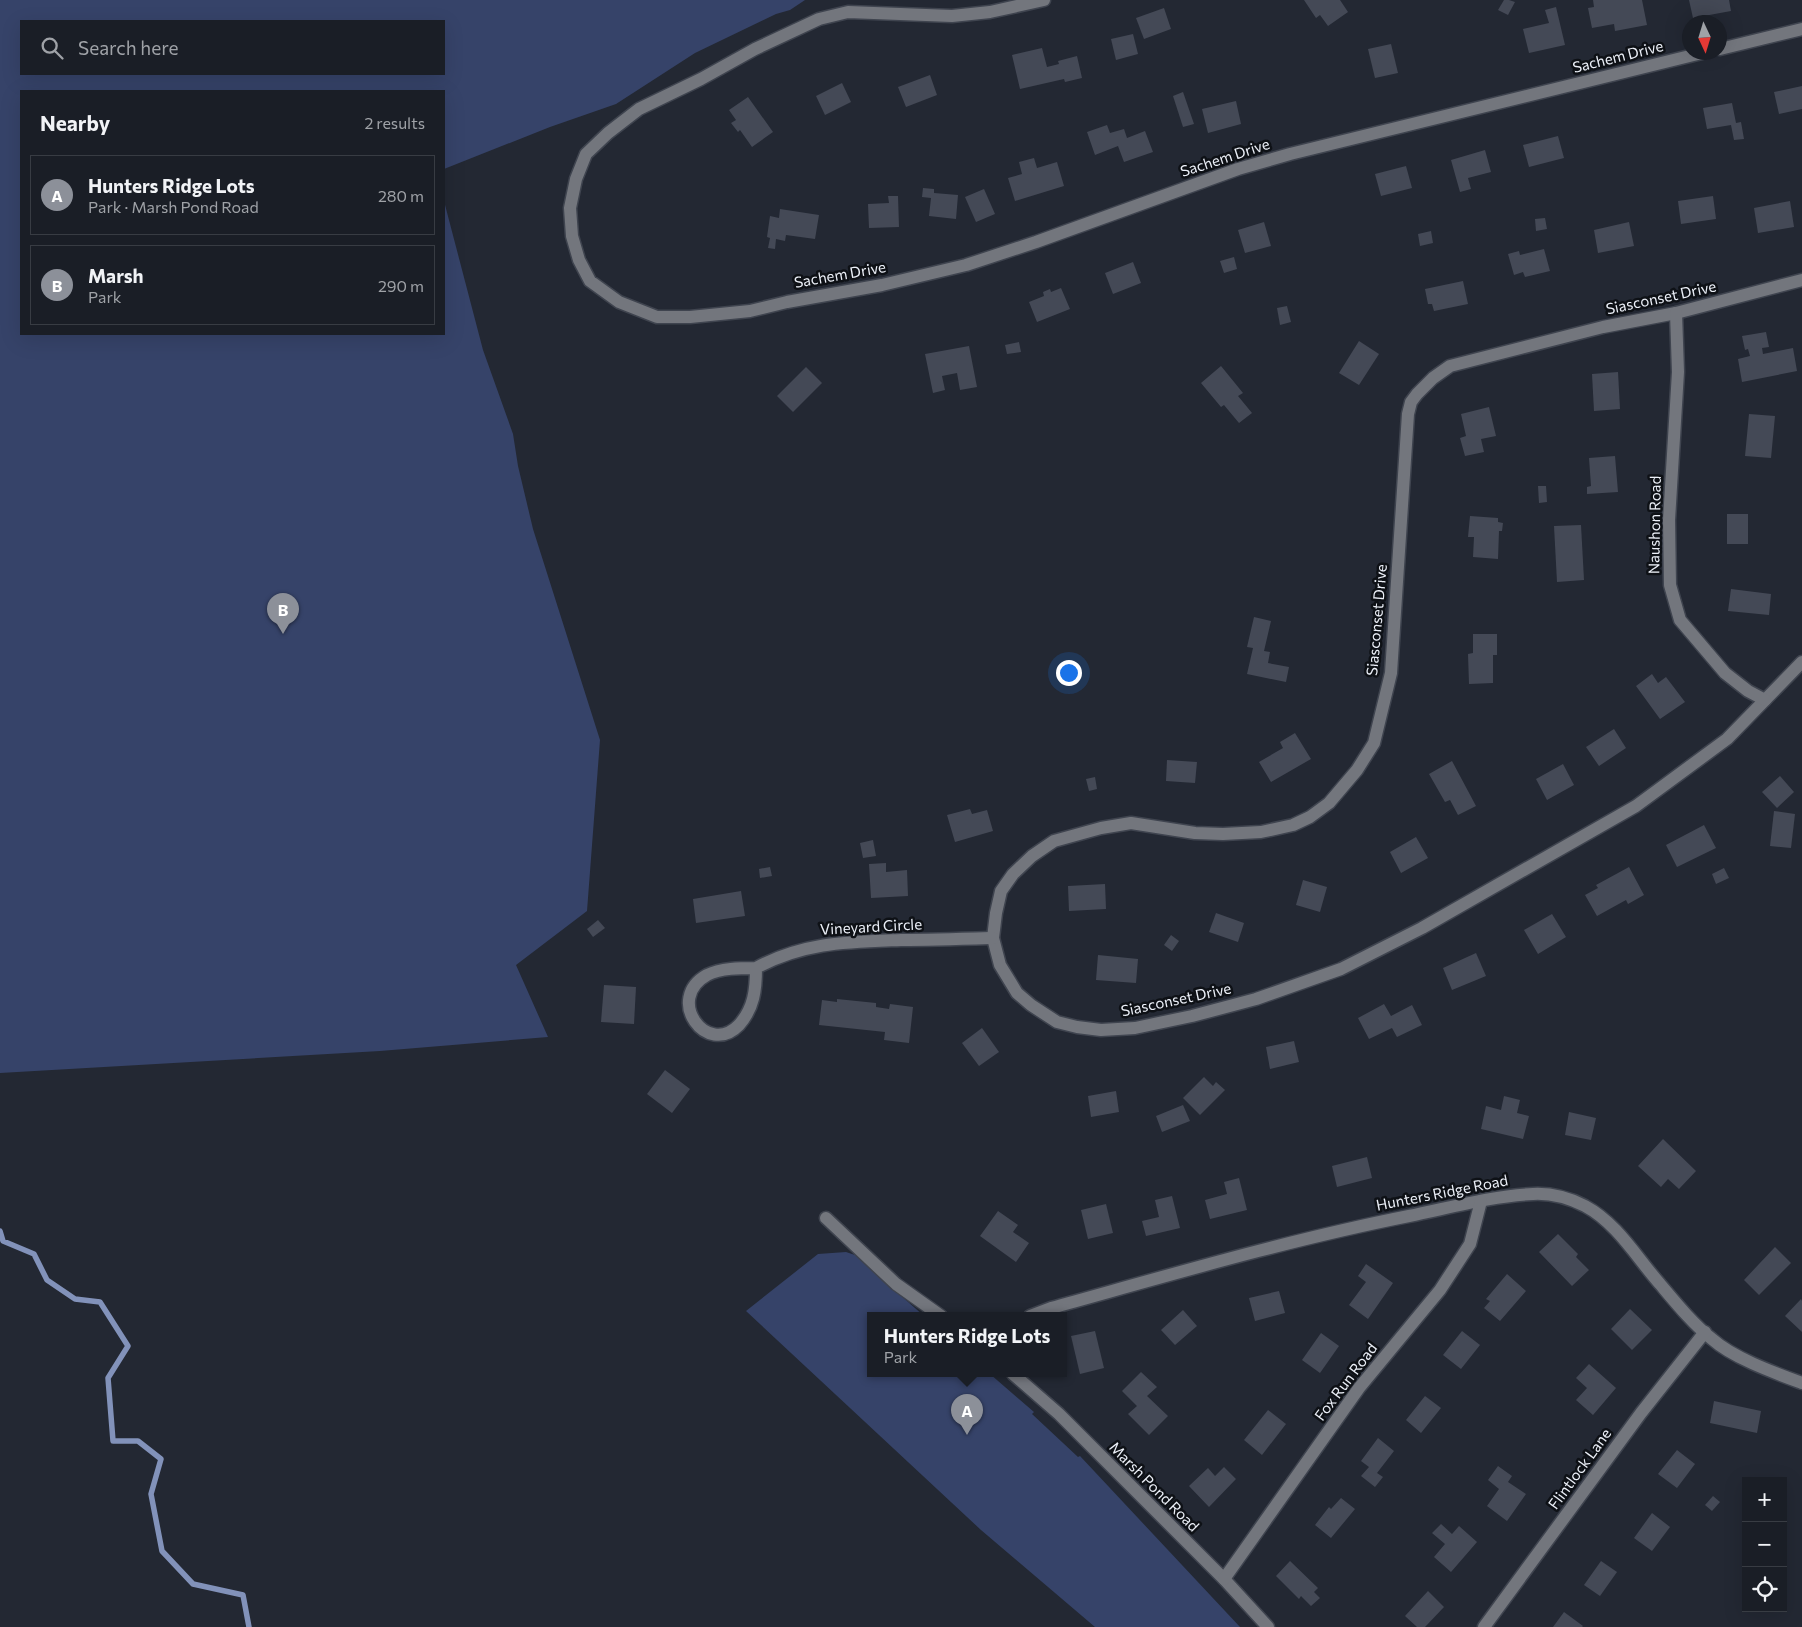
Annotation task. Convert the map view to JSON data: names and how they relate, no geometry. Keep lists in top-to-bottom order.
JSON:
{
  "streets": {
    "street": [
      "Sachem Drive",
      "Siasconset Drive",
      "Naushon Road",
      "Vineyard Circle",
      "Hunters Ridge Road",
      "Fox Run Road",
      "Flintlock Lane",
      "Marsh Pond Road"
    ]
  },
  "crossings": [
    ["Siasconset Drive", "Naushon Road"],
    ["Siasconset Drive", "Vineyard Circle"],
    ["Hunters Ridge Road", "Fox Run Road"],
    ["Hunters Ridge Road", "Flintlock Lane"],
    ["Fox Run Road", "Marsh Pond Road"]
  ],
  "north": "bottom",
  "page": {
    "search": "Search here",
    "heading": ["Nearby", "2 results"],
    "list": [
      {
        "mark": "A",
        "name": "Hunters Ridge Lots",
        "note": "Park · Marsh Pond Road",
        "value": "280 m"
      },
      {
        "mark": "B",
        "name": "Marsh",
        "note": "Park",
        "value": "290 m"
      }
    ],
    "pins": ["B", "A"],
    "popup": ["Hunters Ridge Lots", "Park"],
    "map_buttons": ["+", "−"]
  }
}
